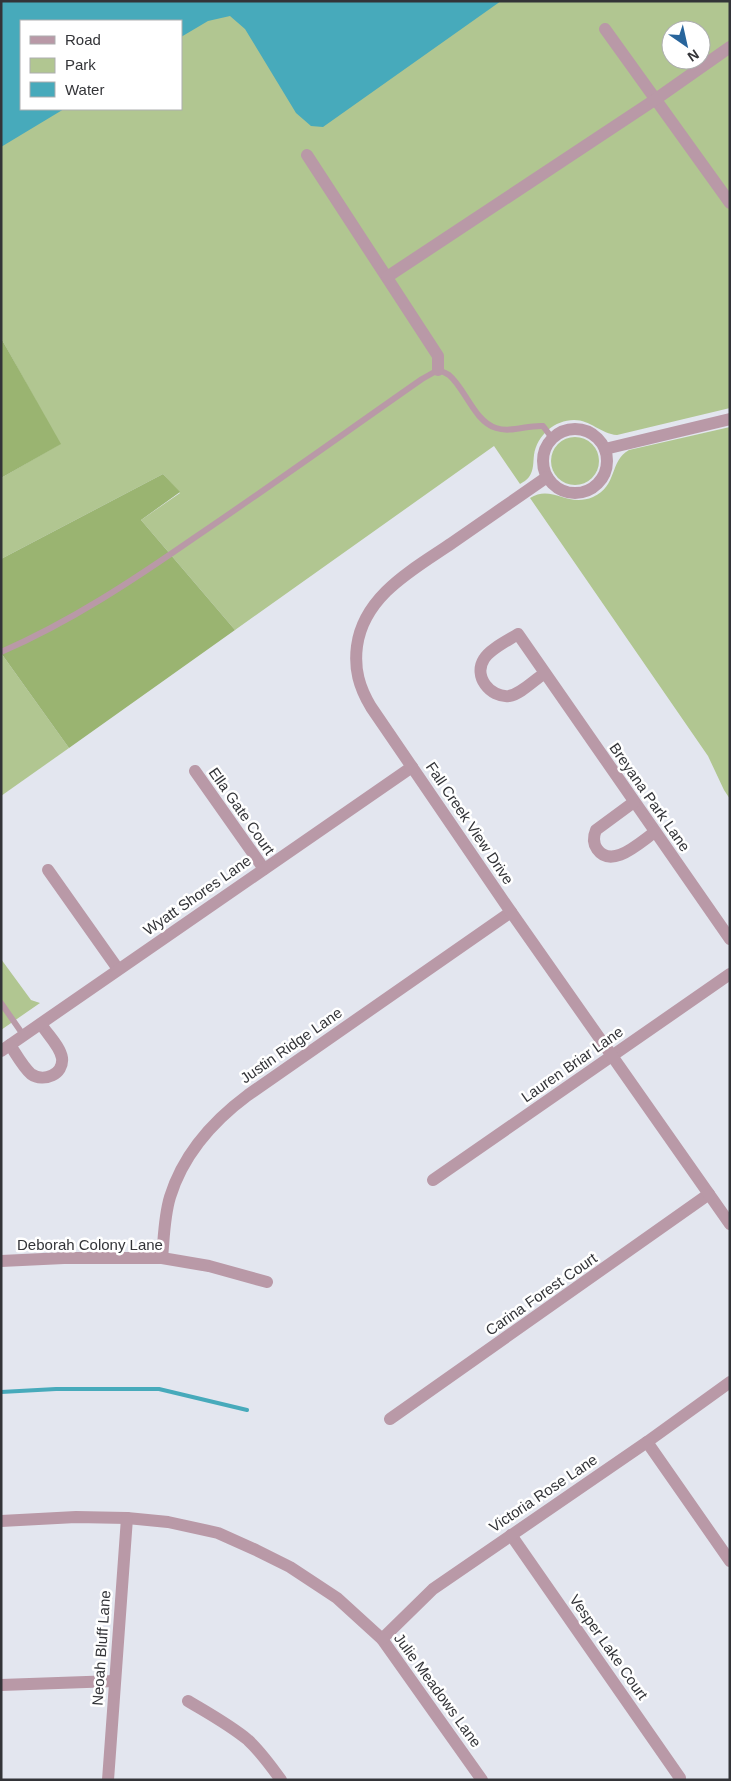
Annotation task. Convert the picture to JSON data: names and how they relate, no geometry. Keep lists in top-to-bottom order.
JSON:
{
  "streets": {
    "street": [
      "Breyana Park Lane",
      "Ella Gate Court",
      "Fall Creek View Drive",
      "Wyatt Shores Lane",
      "Justin Ridge Lane",
      "Lauren Briar Lane",
      "Deborah Colony Lane",
      "Carina Forest Court",
      "Victoria Rose Lane",
      "Vesper Lake Court",
      "Neoah Bluff Lane",
      "Julie Meadows Lane"
    ]
  },
  "crossings": [
    ["Ella Gate Court", "Wyatt Shores Lane"],
    ["Fall Creek View Drive", "Wyatt Shores Lane"],
    ["Fall Creek View Drive", "Justin Ridge Lane"],
    ["Fall Creek View Drive", "Lauren Briar Lane"],
    ["Fall Creek View Drive", "Carina Forest Court"],
    ["Justin Ridge Lane", "Deborah Colony Lane"],
    ["Victoria Rose Lane", "Vesper Lake Court"],
    ["Victoria Rose Lane", "Julie Meadows Lane"],
    ["Neoah Bluff Lane", "Julie Meadows Lane"]
  ],
  "legend": ["Road", "Park", "Water"],
  "north": "bottom right"
}
